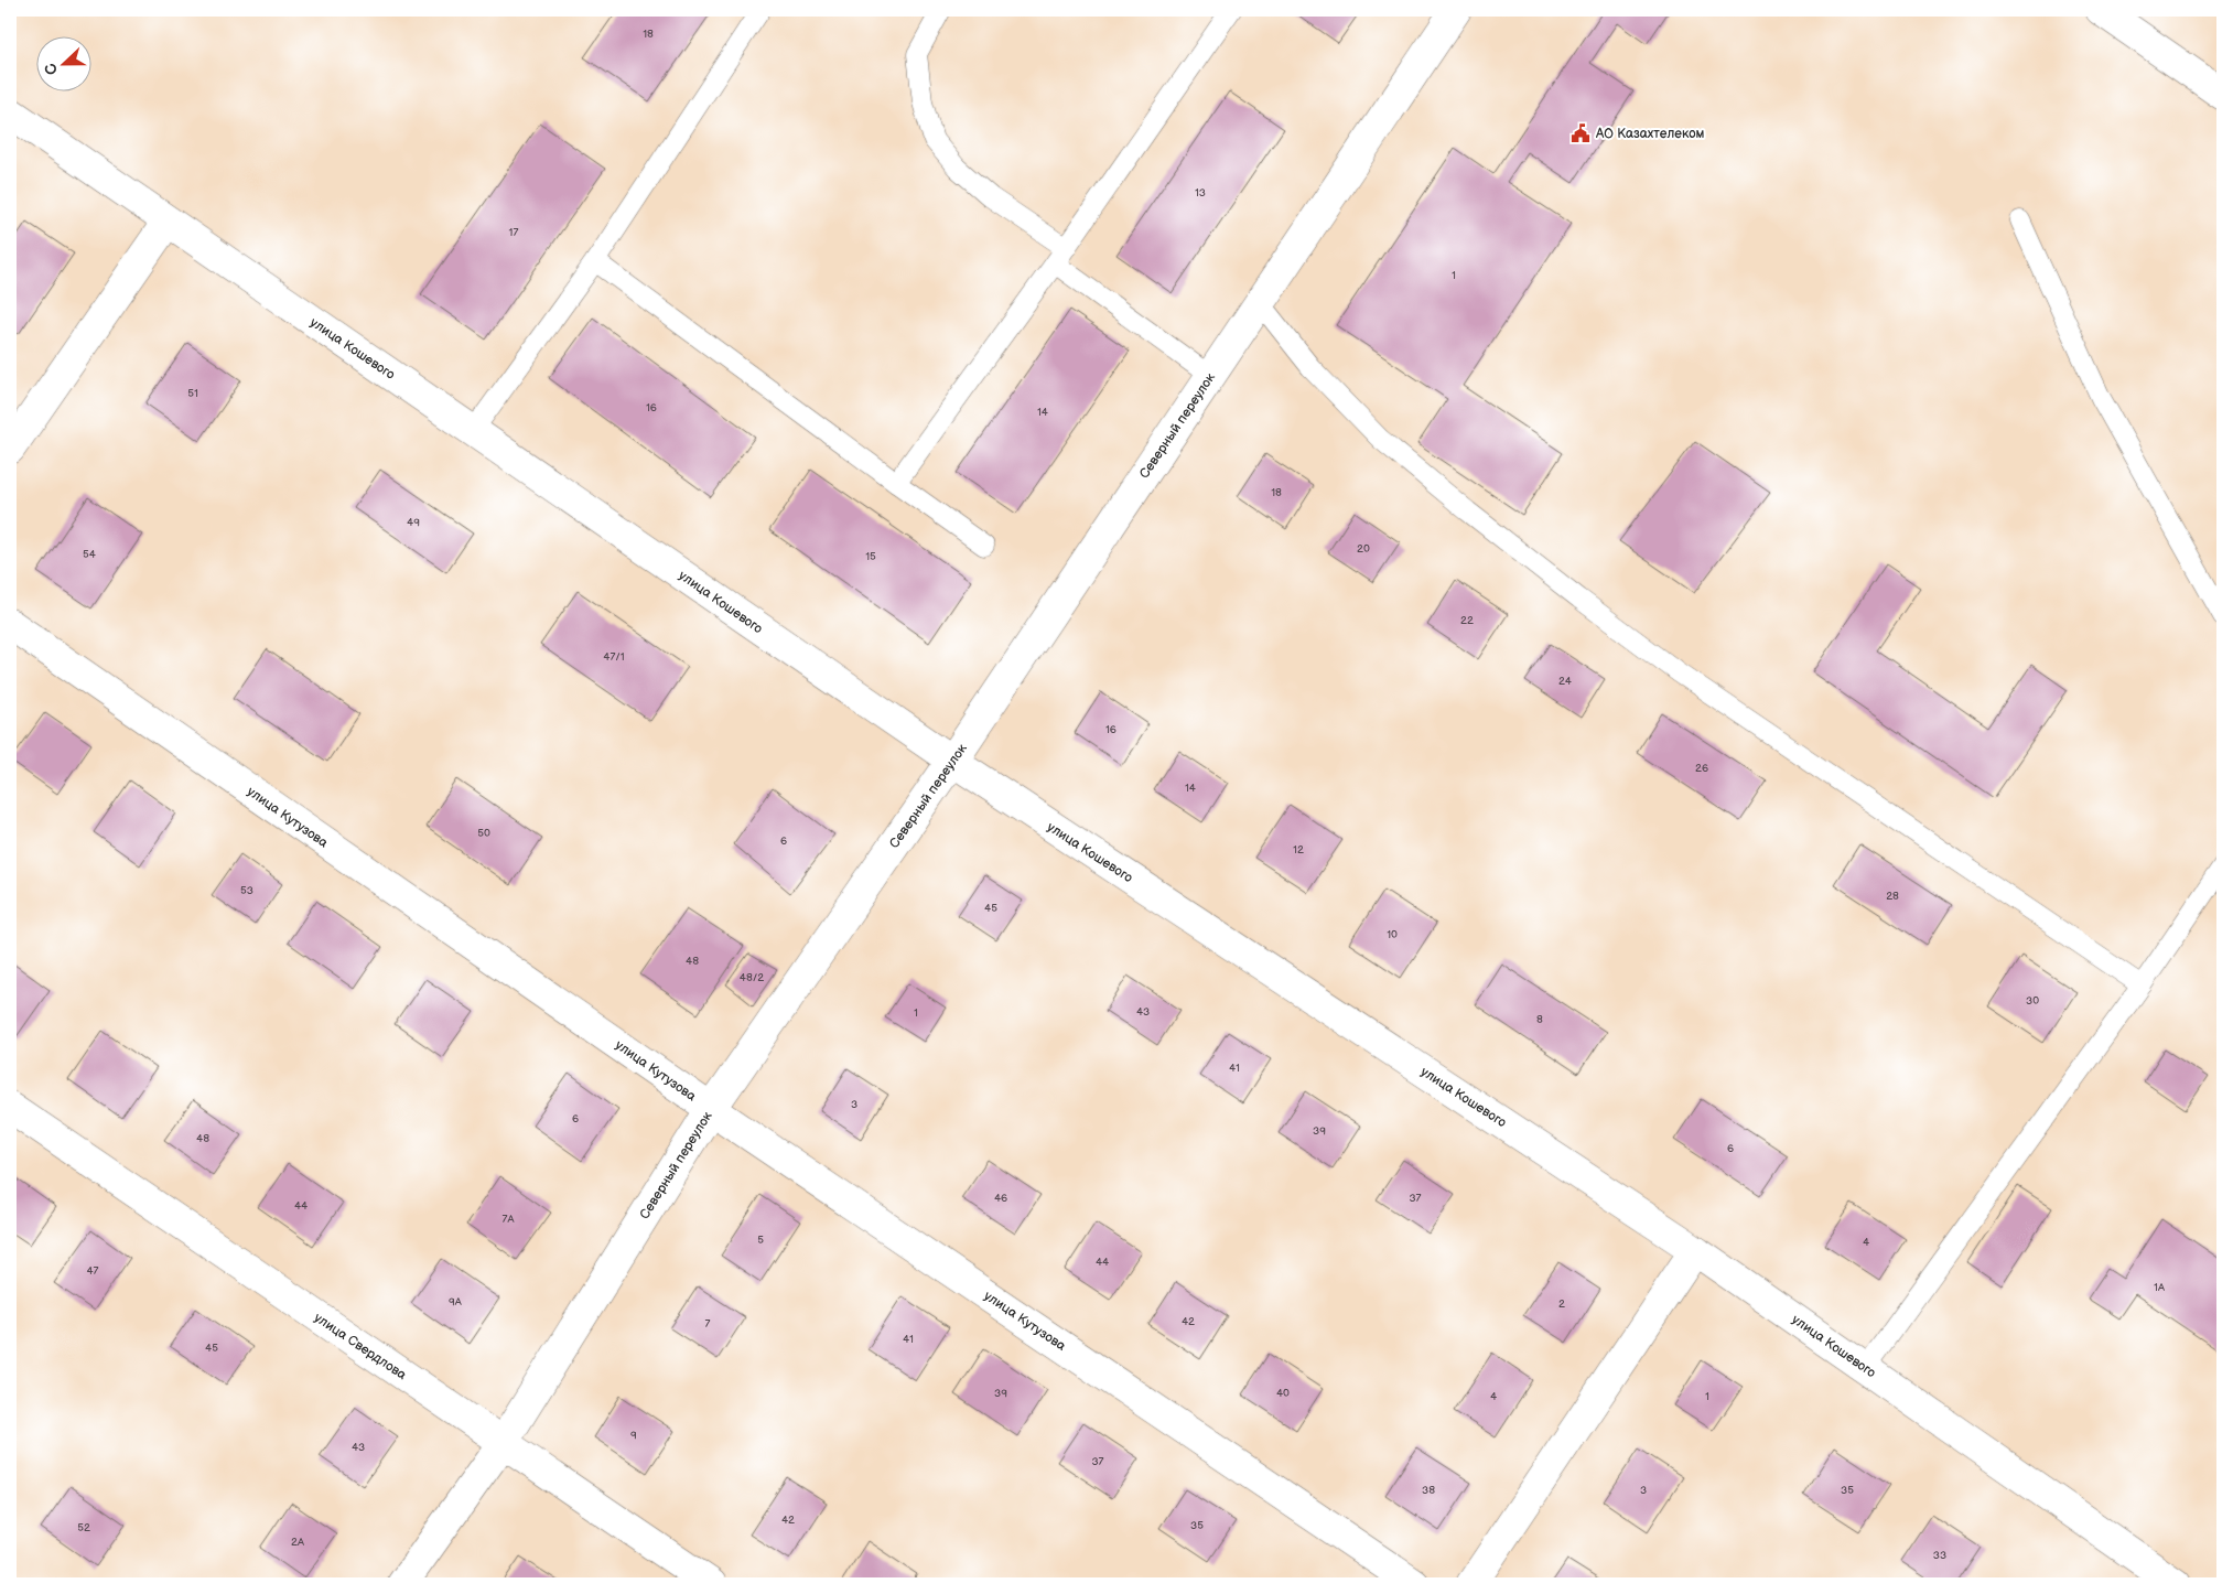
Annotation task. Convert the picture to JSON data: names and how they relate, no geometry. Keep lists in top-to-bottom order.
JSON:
{
  "streets": {
    "street": [
      "улица Кошевого",
      "Северный переулок",
      "улица Кутузова",
      "улица Свердлова"
    ]
  },
  "crossings": [
    ["улица Кошевого", "Северный переулок"],
    ["Северный переулок", "улица Кутузова"],
    ["Северный переулок", "улица Свердлова"]
  ],
  "places": {
    "public building": ["АО Казахтелеком"]
  },
  "house_numbers": [
    "18",
    "13",
    "17",
    "1",
    "51",
    "16",
    "14",
    "18",
    "49",
    "20",
    "54",
    "15",
    "22",
    "47/1",
    "24",
    "16",
    "26",
    "14",
    "50",
    "6",
    "12",
    "53",
    "28",
    "45",
    "10",
    "48",
    "48/2",
    "30",
    "43",
    "1",
    "8",
    "41",
    "3",
    "6",
    "39",
    "48",
    "6",
    "46",
    "37",
    "44",
    "7А",
    "5",
    "4",
    "44",
    "47",
    "1А",
    "9А",
    "2",
    "42",
    "7",
    "41",
    "45",
    "39",
    "40",
    "4",
    "1",
    "9",
    "43",
    "37",
    "38",
    "3",
    "35",
    "42",
    "35",
    "52",
    "2А",
    "33"
  ],
  "north": "left"
}
